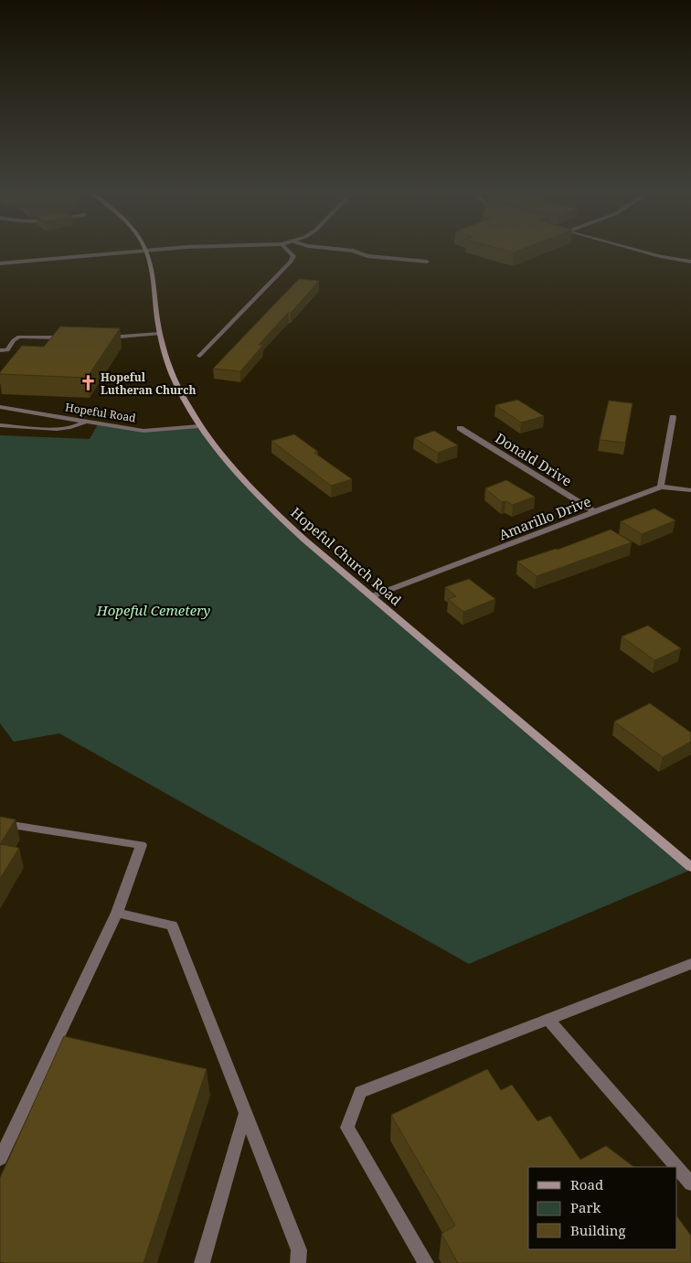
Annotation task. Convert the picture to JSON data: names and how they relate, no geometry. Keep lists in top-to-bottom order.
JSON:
{
  "streets": {
    "main road": ["Hopeful Church Road"],
    "street": ["Hopeful Road", "Donald Drive", "Amarillo Drive"]
  },
  "crossings": [
    ["Hopeful Road", "Hopeful Church Road"],
    ["Donald Drive", "Amarillo Drive"],
    ["Amarillo Drive", "Hopeful Church Road"]
  ],
  "parks": ["Hopeful Cemetery"],
  "places": {
    "church": ["Hopeful Lutheran Church"]
  },
  "legend": ["Road", "Park", "Building"]
}
